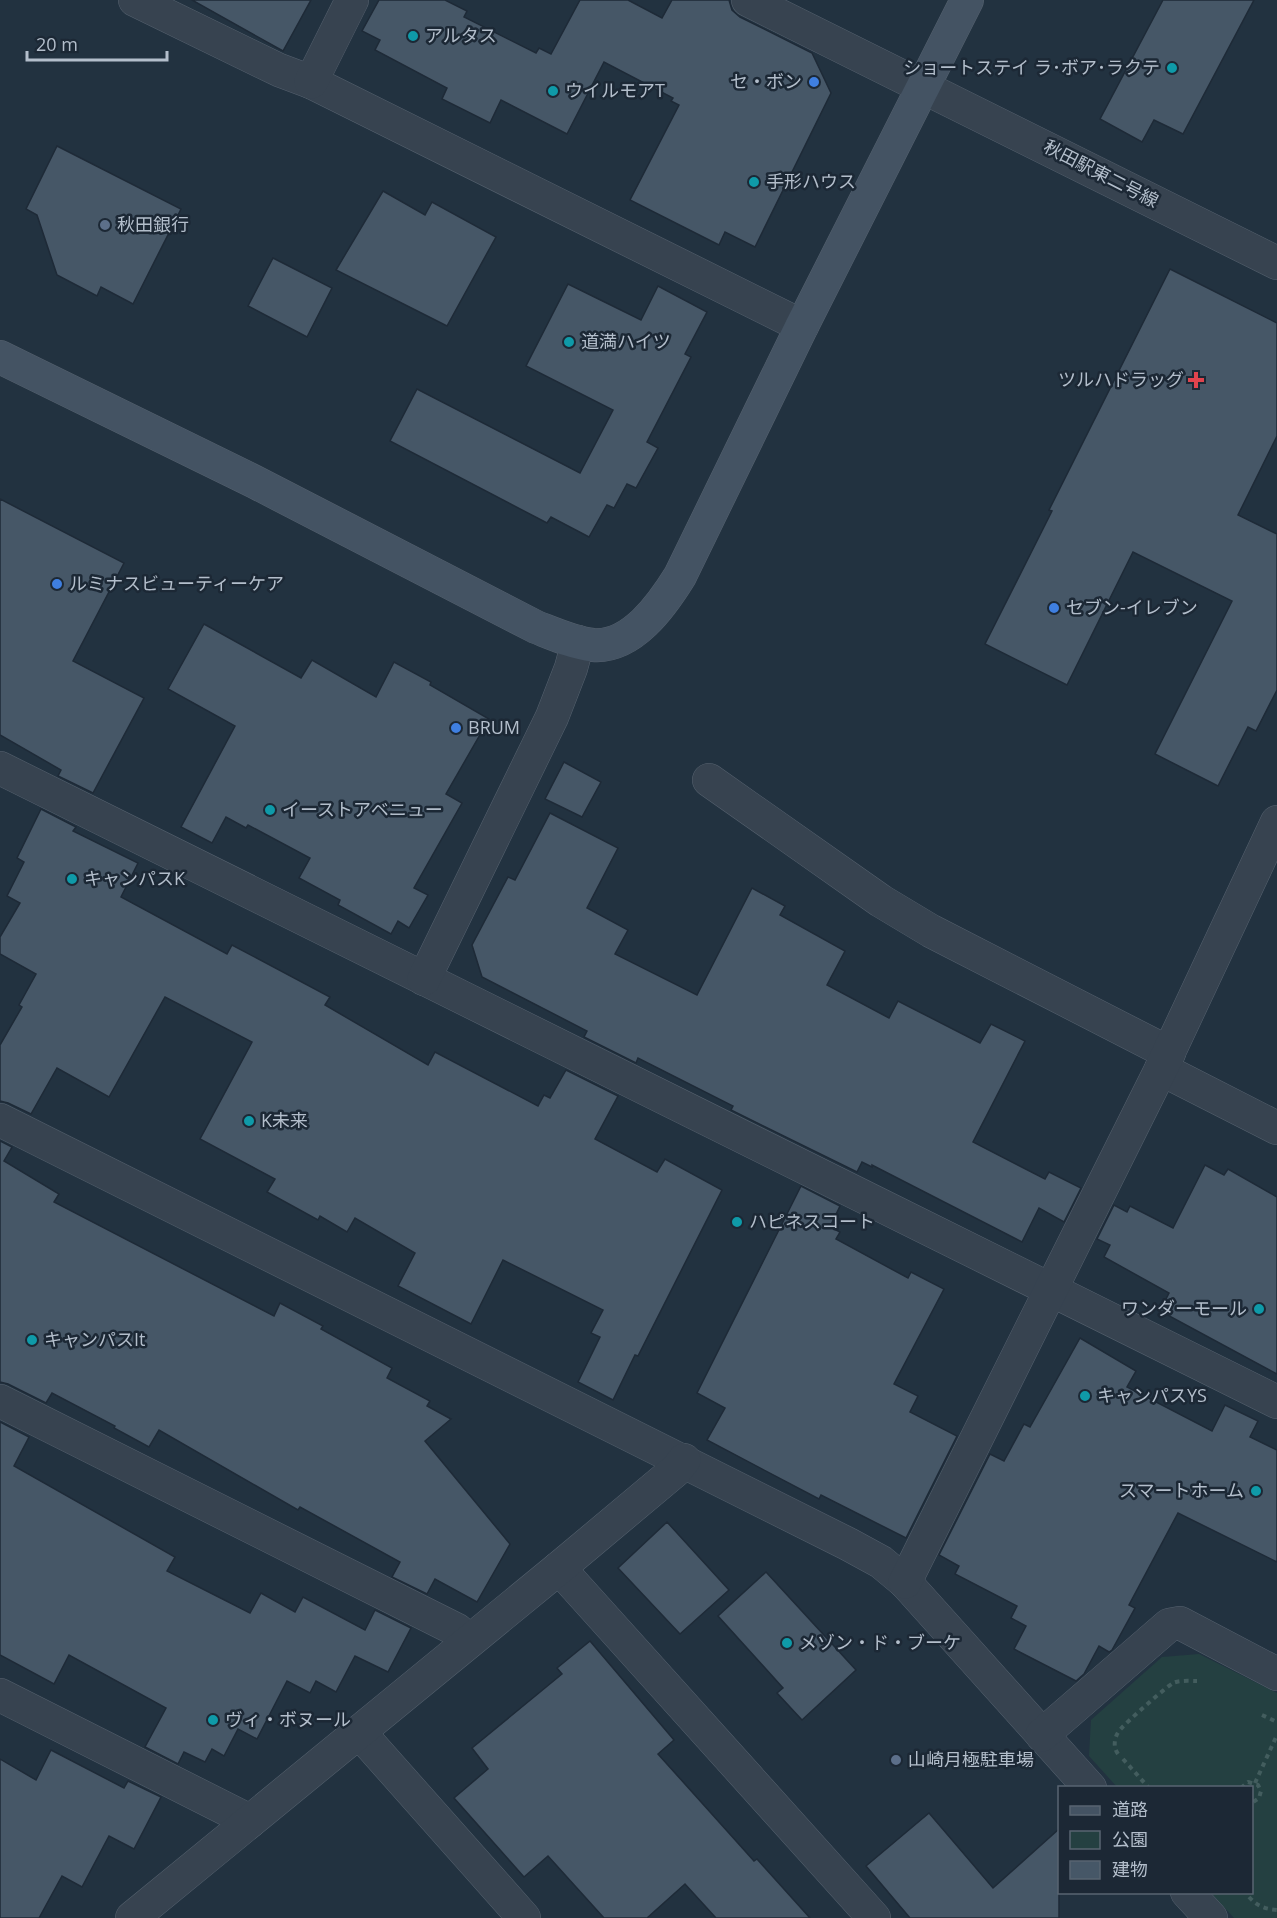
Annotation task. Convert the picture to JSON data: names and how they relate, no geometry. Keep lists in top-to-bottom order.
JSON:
{
  "streets": {
    "street": ["秋田駅東二号線"]
  },
  "places": {
    "other": [
      "アルタス",
      "ショートステイ ラ･ボア･ラクテ",
      "セ・ボン",
      "ウイルモアT",
      "手形ハウス",
      "秋田銀行",
      "道満ハイツ",
      "ルミナスビューティーケア",
      "セブン-イレブン",
      "BRUM",
      "イーストアベニュー",
      "キャンパスK",
      "K未来",
      "ハピネスコート",
      "ワンダーモール",
      "キャンパスIt",
      "キャンパスYS",
      "スマートホーム",
      "メゾン・ド・ブーケ",
      "ヴィ・ボヌール",
      "山崎月極駐車場"
    ],
    "health": ["ツルハドラッグ"]
  },
  "legend": ["道路", "公園", "建物"],
  "scale_bar": "20 m"
}
